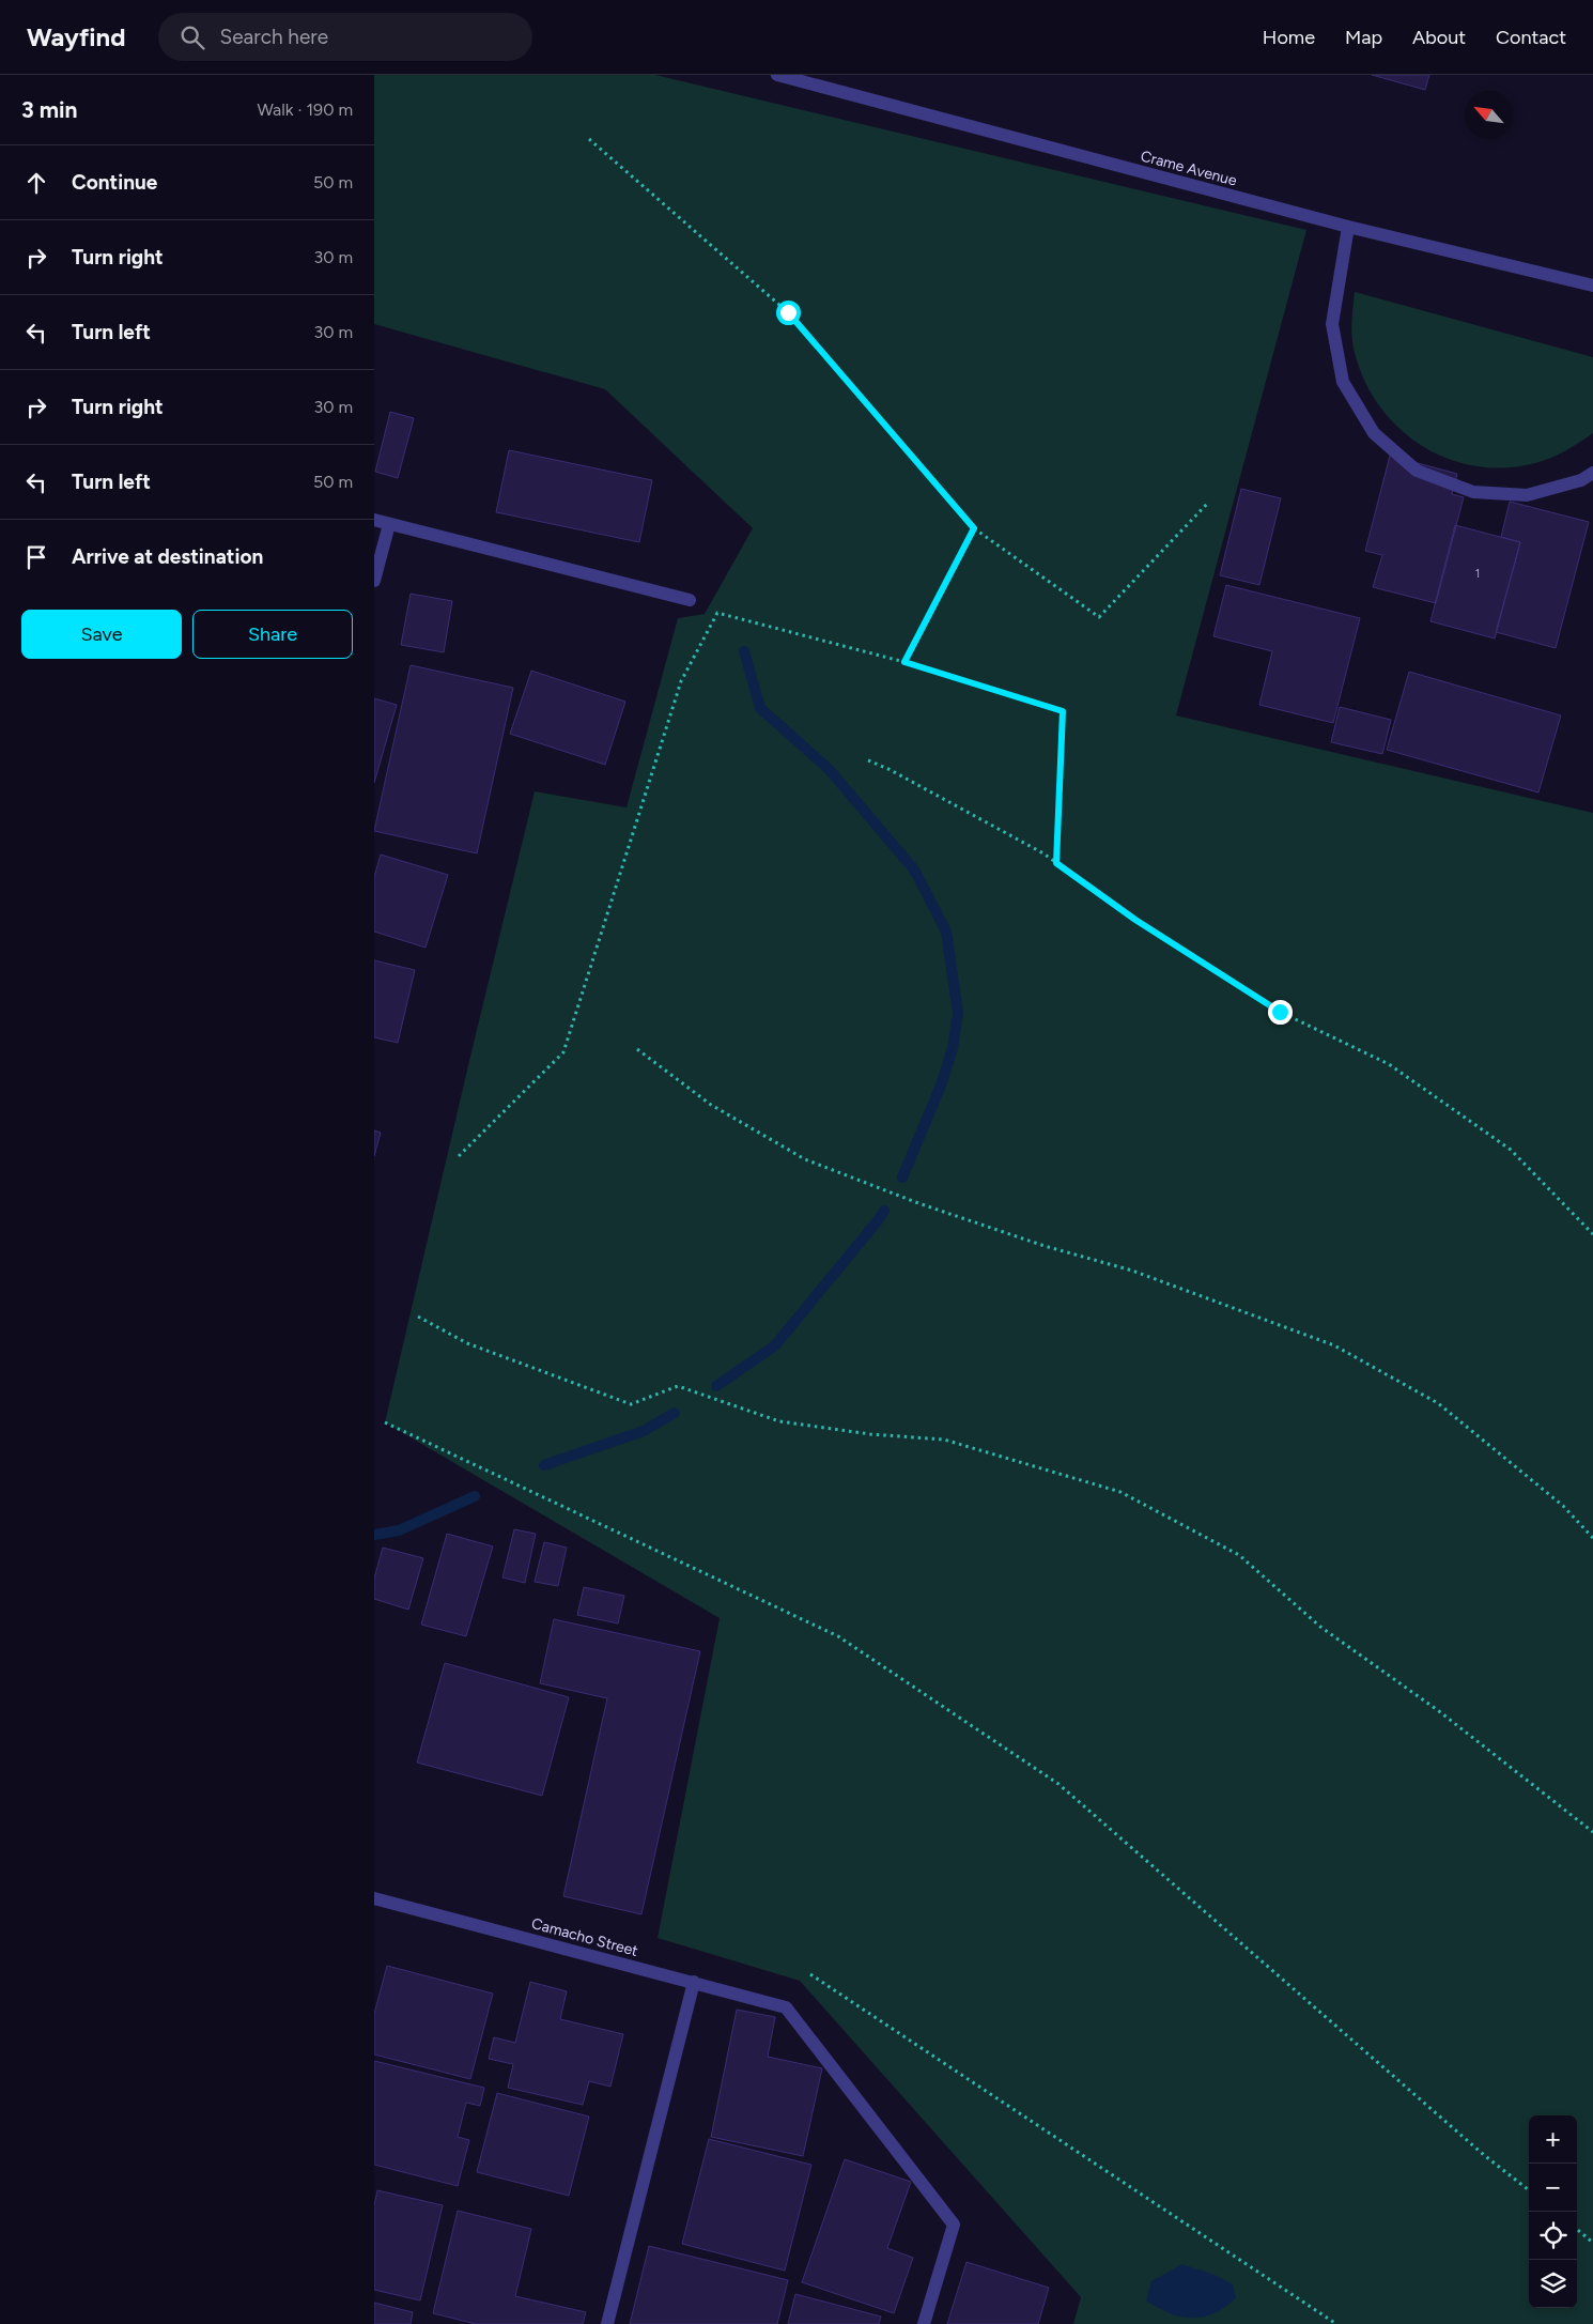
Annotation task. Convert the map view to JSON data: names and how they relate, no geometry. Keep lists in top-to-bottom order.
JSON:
{
  "streets": {
    "street": ["Crame Avenue", "Camacho Street"]
  },
  "house_numbers": ["1"],
  "north": "top left",
  "page": {
    "header": "Wayfind",
    "search": "Search here",
    "nav": [
      "Home",
      "Map",
      "About",
      "Contact"
    ],
    "heading": ["3 min", "Walk · 190 m"],
    "list": [
      ["Continue", "50 m"],
      ["Turn right", "30 m"],
      ["Turn left", "30 m"],
      ["Turn right", "30 m"],
      ["Turn left", "50 m"],
      "Arrive at destination"
    ],
    "buttons": ["Save", "Share"],
    "map_buttons": ["+", "−"]
  }
}
